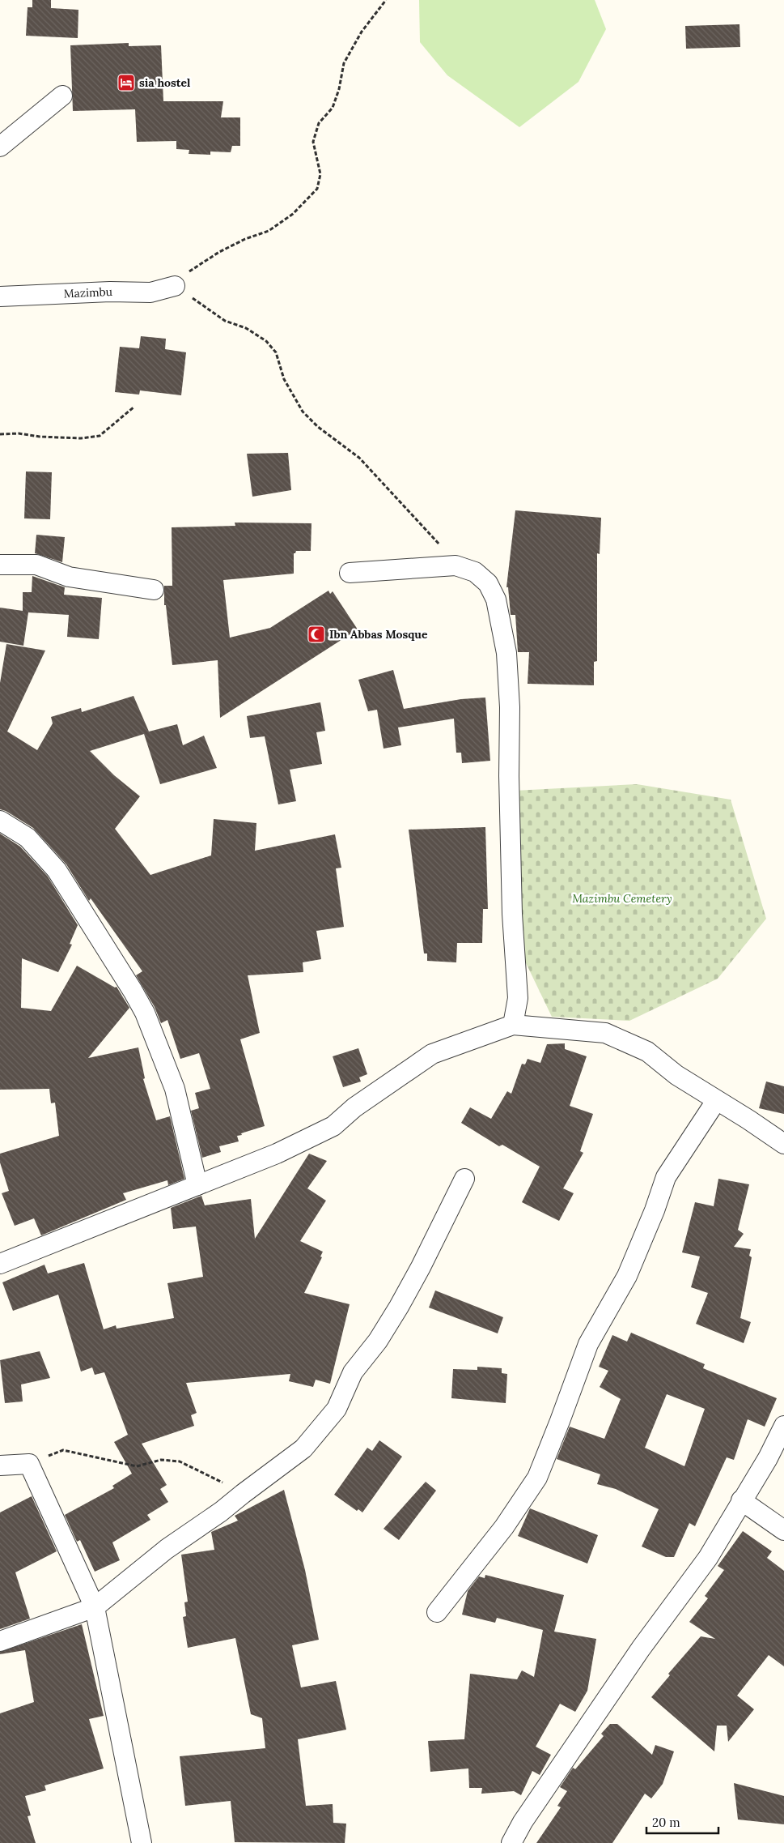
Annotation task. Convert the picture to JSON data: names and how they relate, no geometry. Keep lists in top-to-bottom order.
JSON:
{
  "streets": {
    "street": ["Mazimbu"]
  },
  "parks": ["Mazimbu Cemetery"],
  "places": {
    "hotel": ["sia hostel"],
    "mosque": ["Ibn Abbas Mosque"]
  },
  "scale_bar": "20 m"
}
